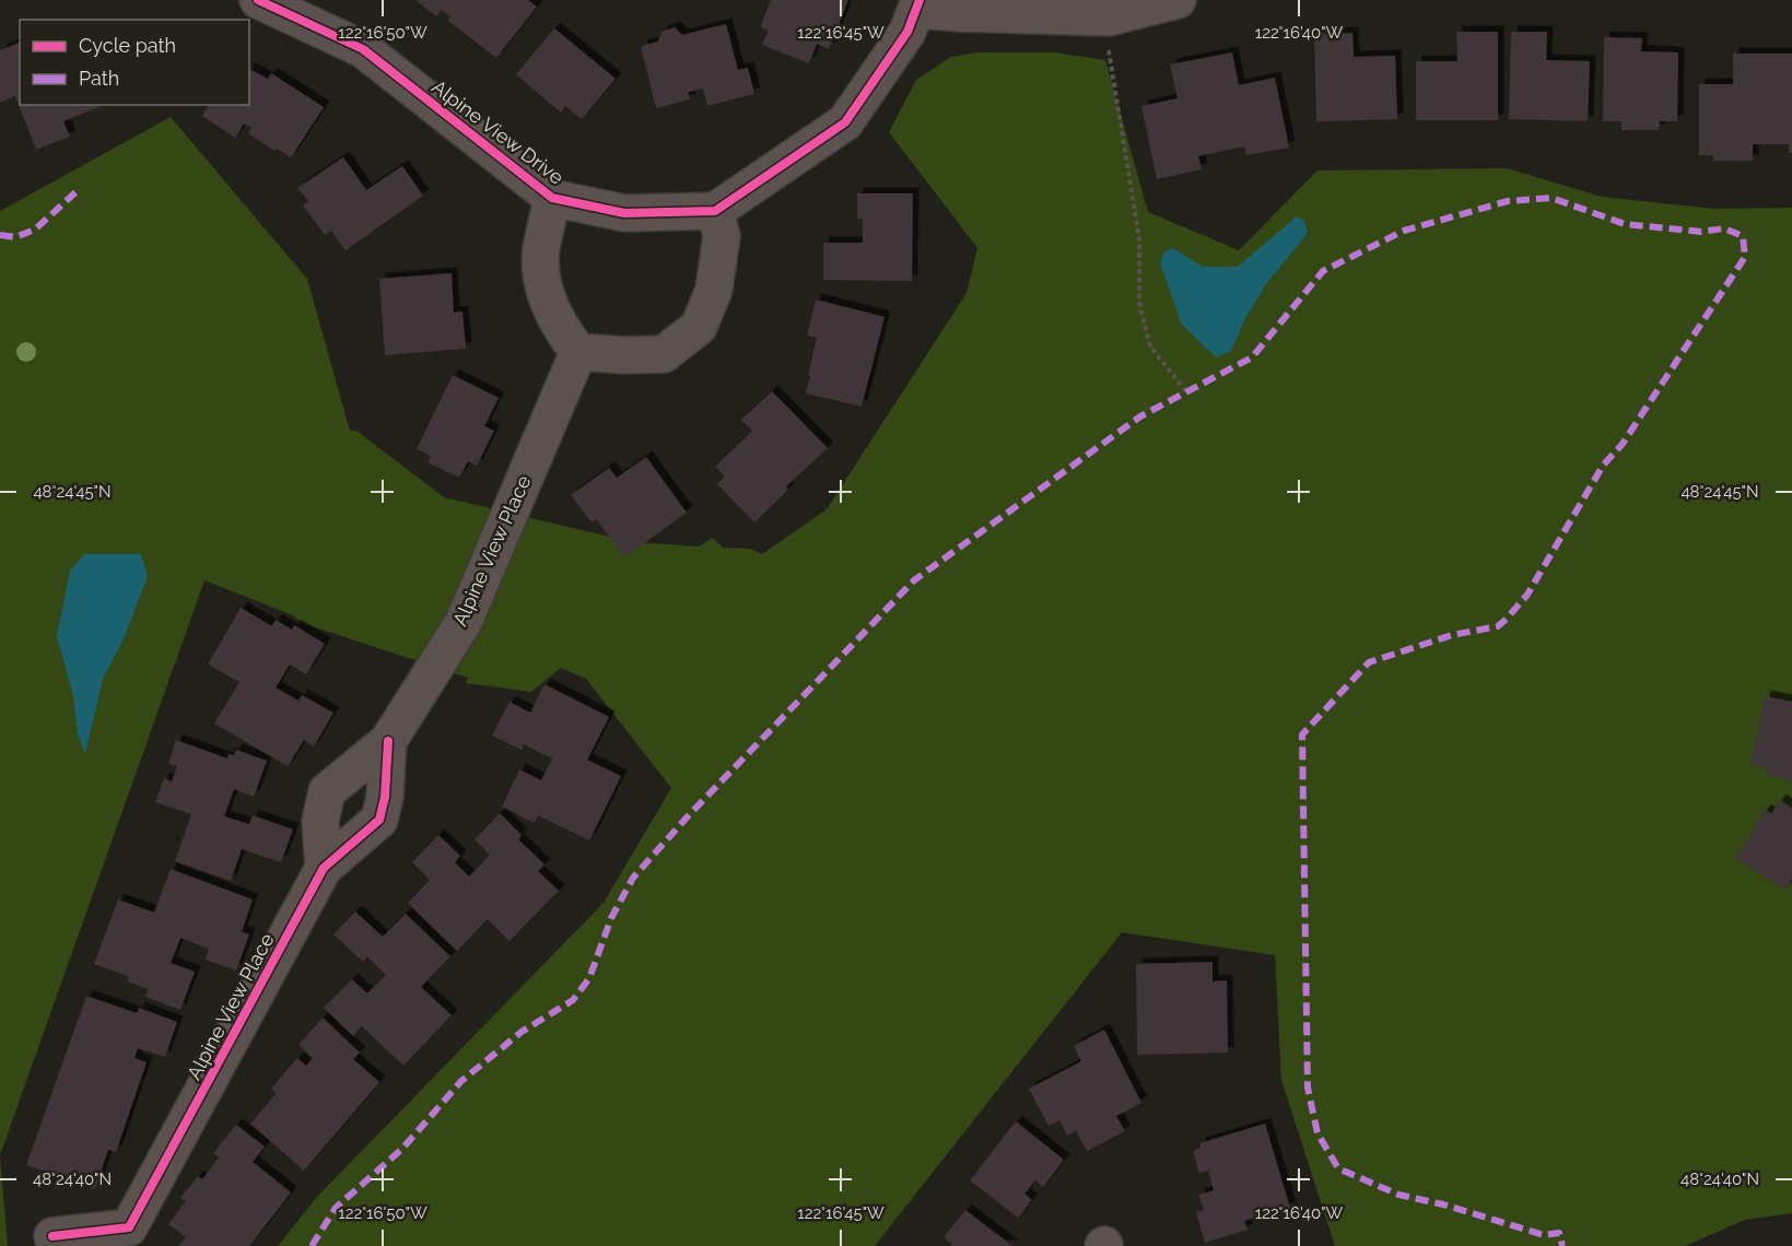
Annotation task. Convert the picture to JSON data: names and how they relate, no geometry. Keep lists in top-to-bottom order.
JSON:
{
  "streets": {
    "street": ["Alpine View Drive", "Alpine View Place"]
  },
  "crossings": [
    ["Alpine View Drive", "Alpine View Place"]
  ],
  "legend": ["Cycle path", "Path"],
  "coordinates": [
    "122°16'50\"W",
    "122°16'45\"W",
    "122°16'40\"W",
    "48°24'45\"N",
    "48°24'40\"N"
  ]
}
